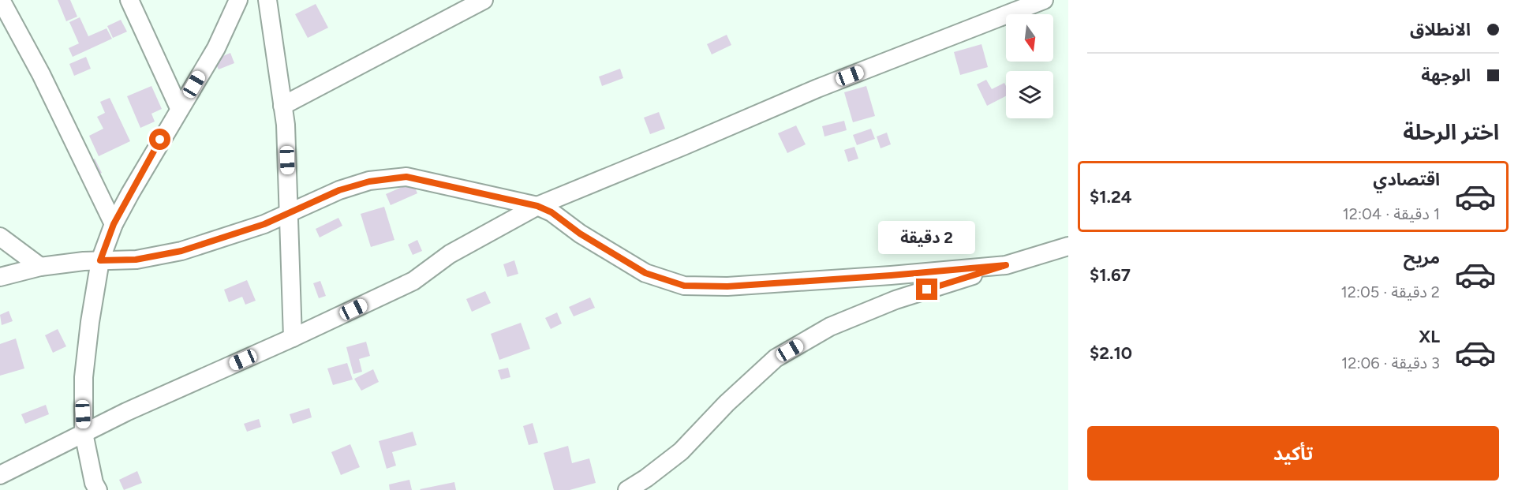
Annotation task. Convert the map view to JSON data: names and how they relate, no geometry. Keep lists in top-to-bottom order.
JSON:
{
  "north": "bottom",
  "page": {
    "banner": ["الانطلاق", "الوجهة"],
    "heading": "اختر الرحلة",
    "list": [
      {
        "name": "اقتصادي",
        "note": "1 دقيقة · 12:04",
        "value": "$1.24"
      },
      {
        "name": "مريح",
        "note": "2 دقيقة · 12:05",
        "value": "$1.67"
      },
      {
        "name": "XL",
        "note": "3 دقيقة · 12:06",
        "value": "$2.10"
      }
    ],
    "bubble": "2 دقيقة",
    "buttons": "تأكيد"
  }
}
